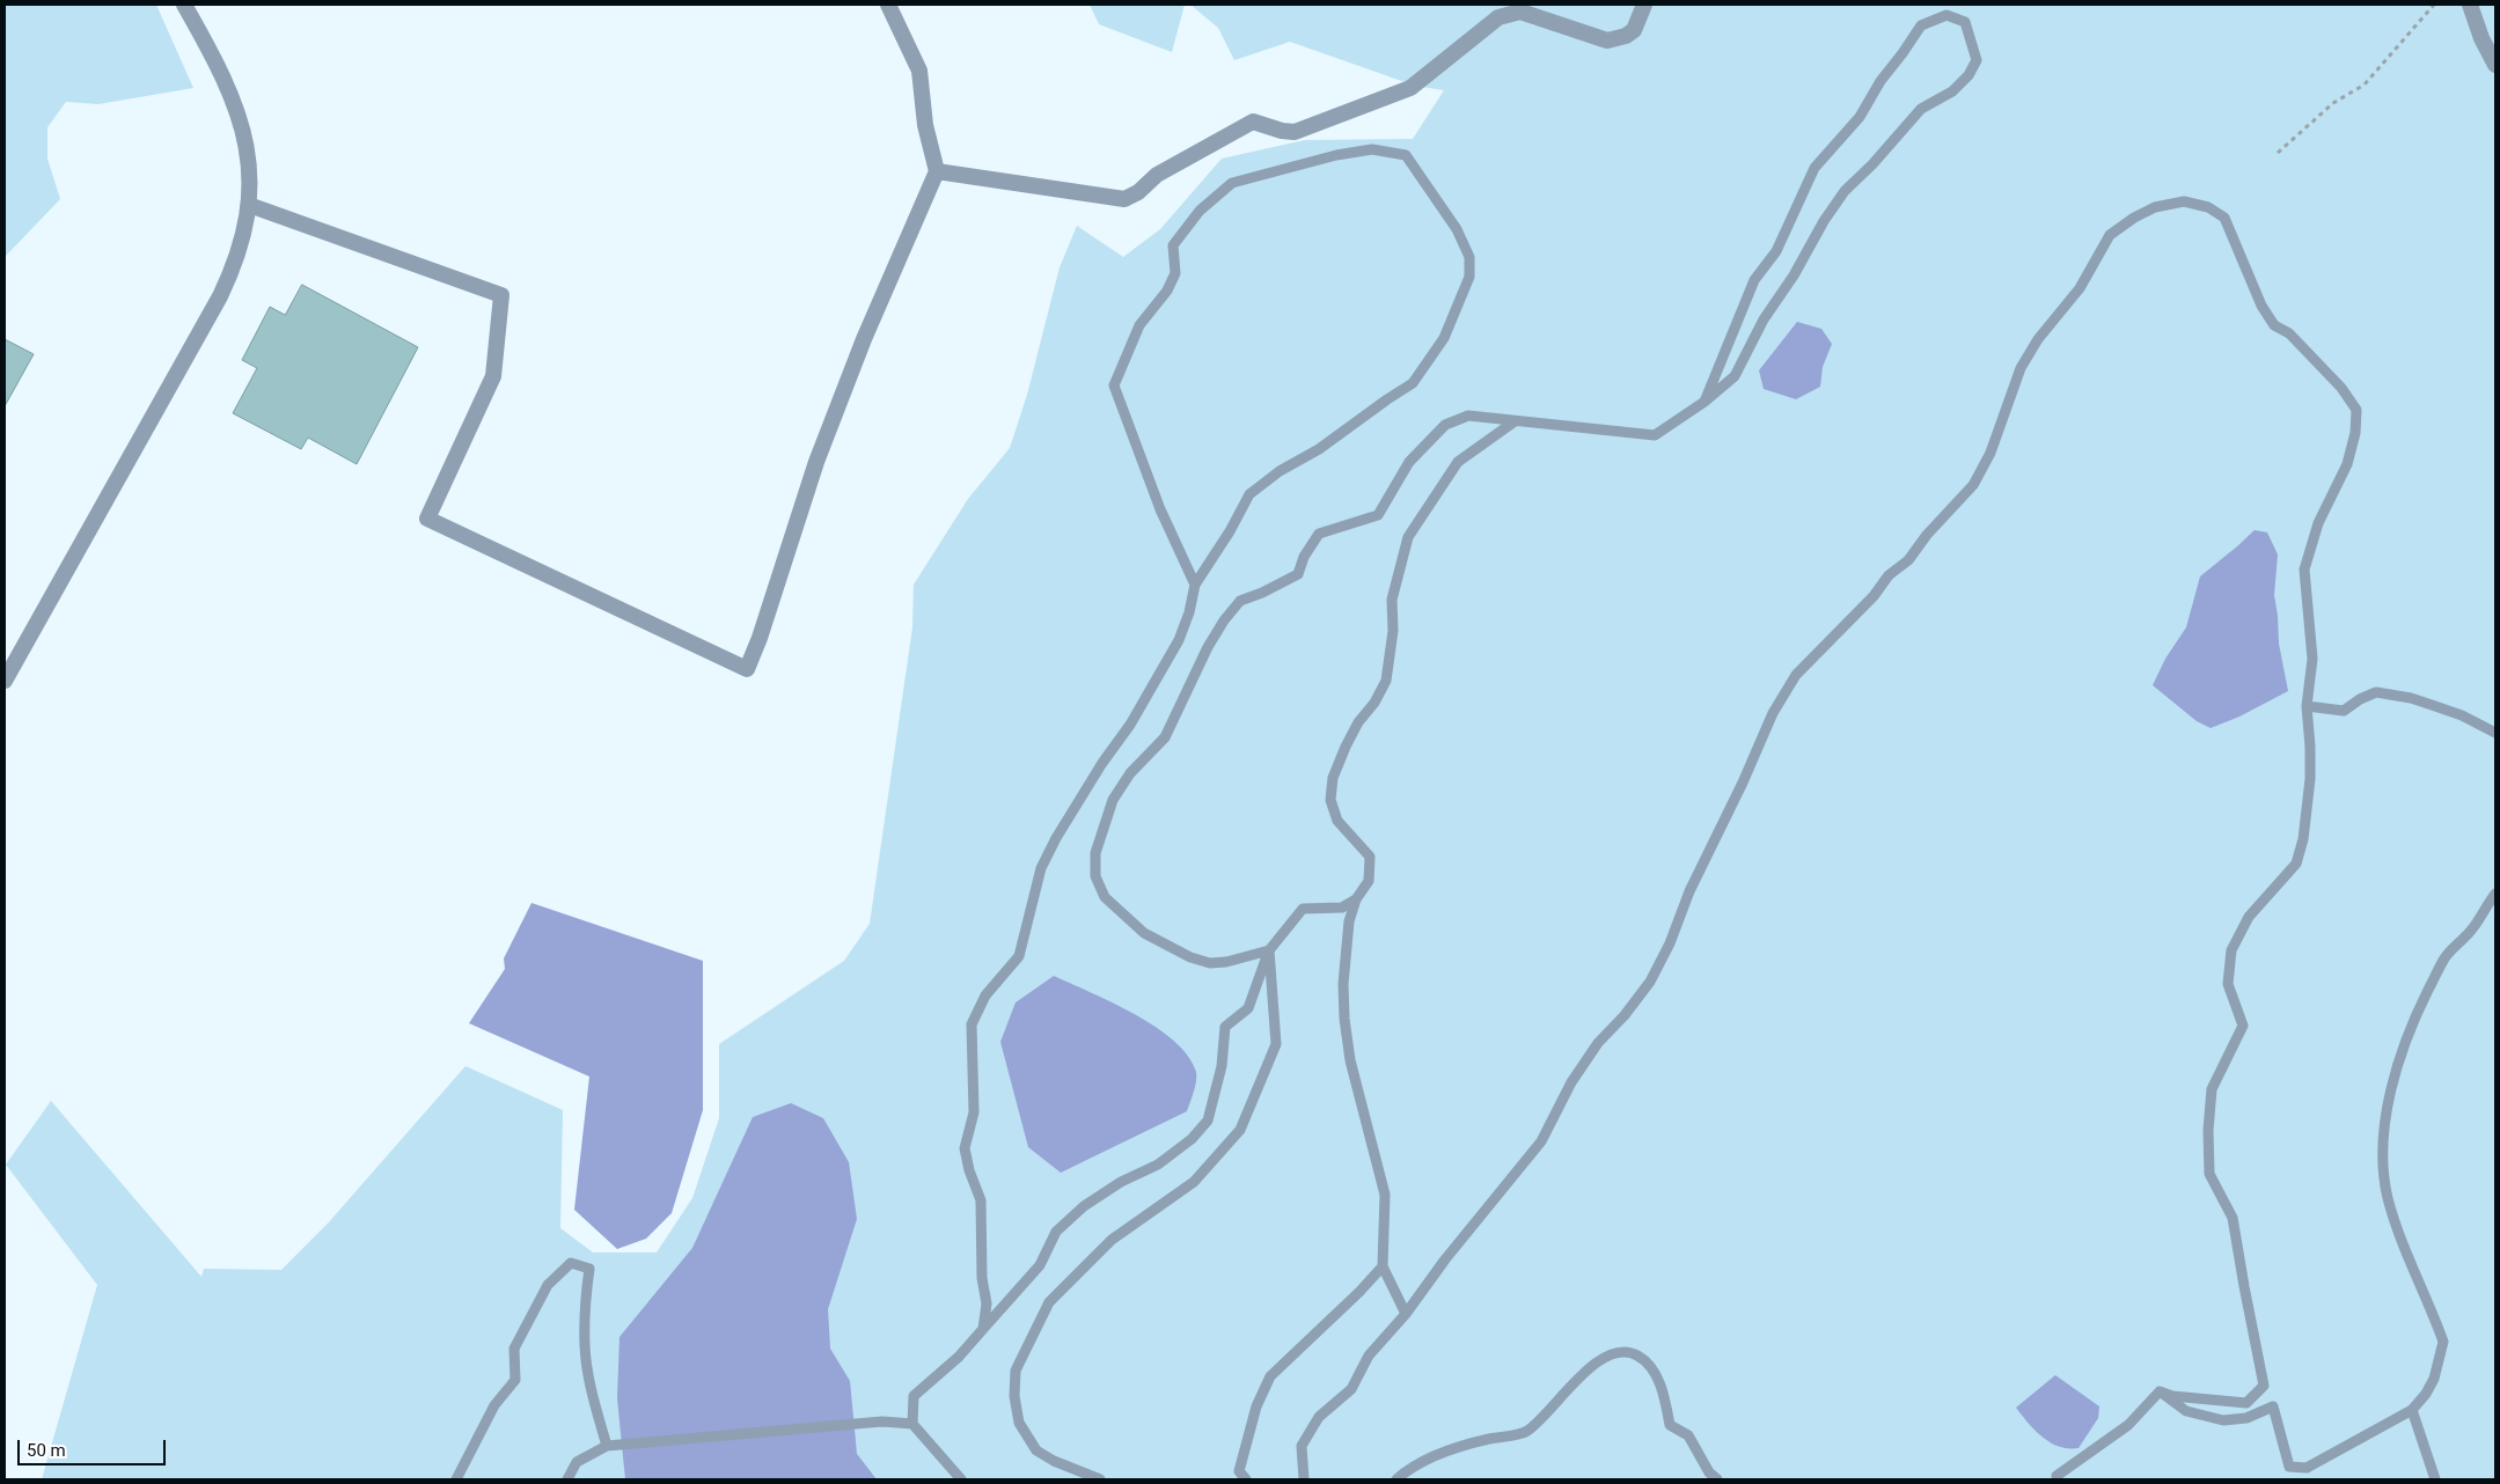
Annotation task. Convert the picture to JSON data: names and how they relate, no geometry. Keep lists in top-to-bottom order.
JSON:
{
  "scale_bar": "50 m"
}
